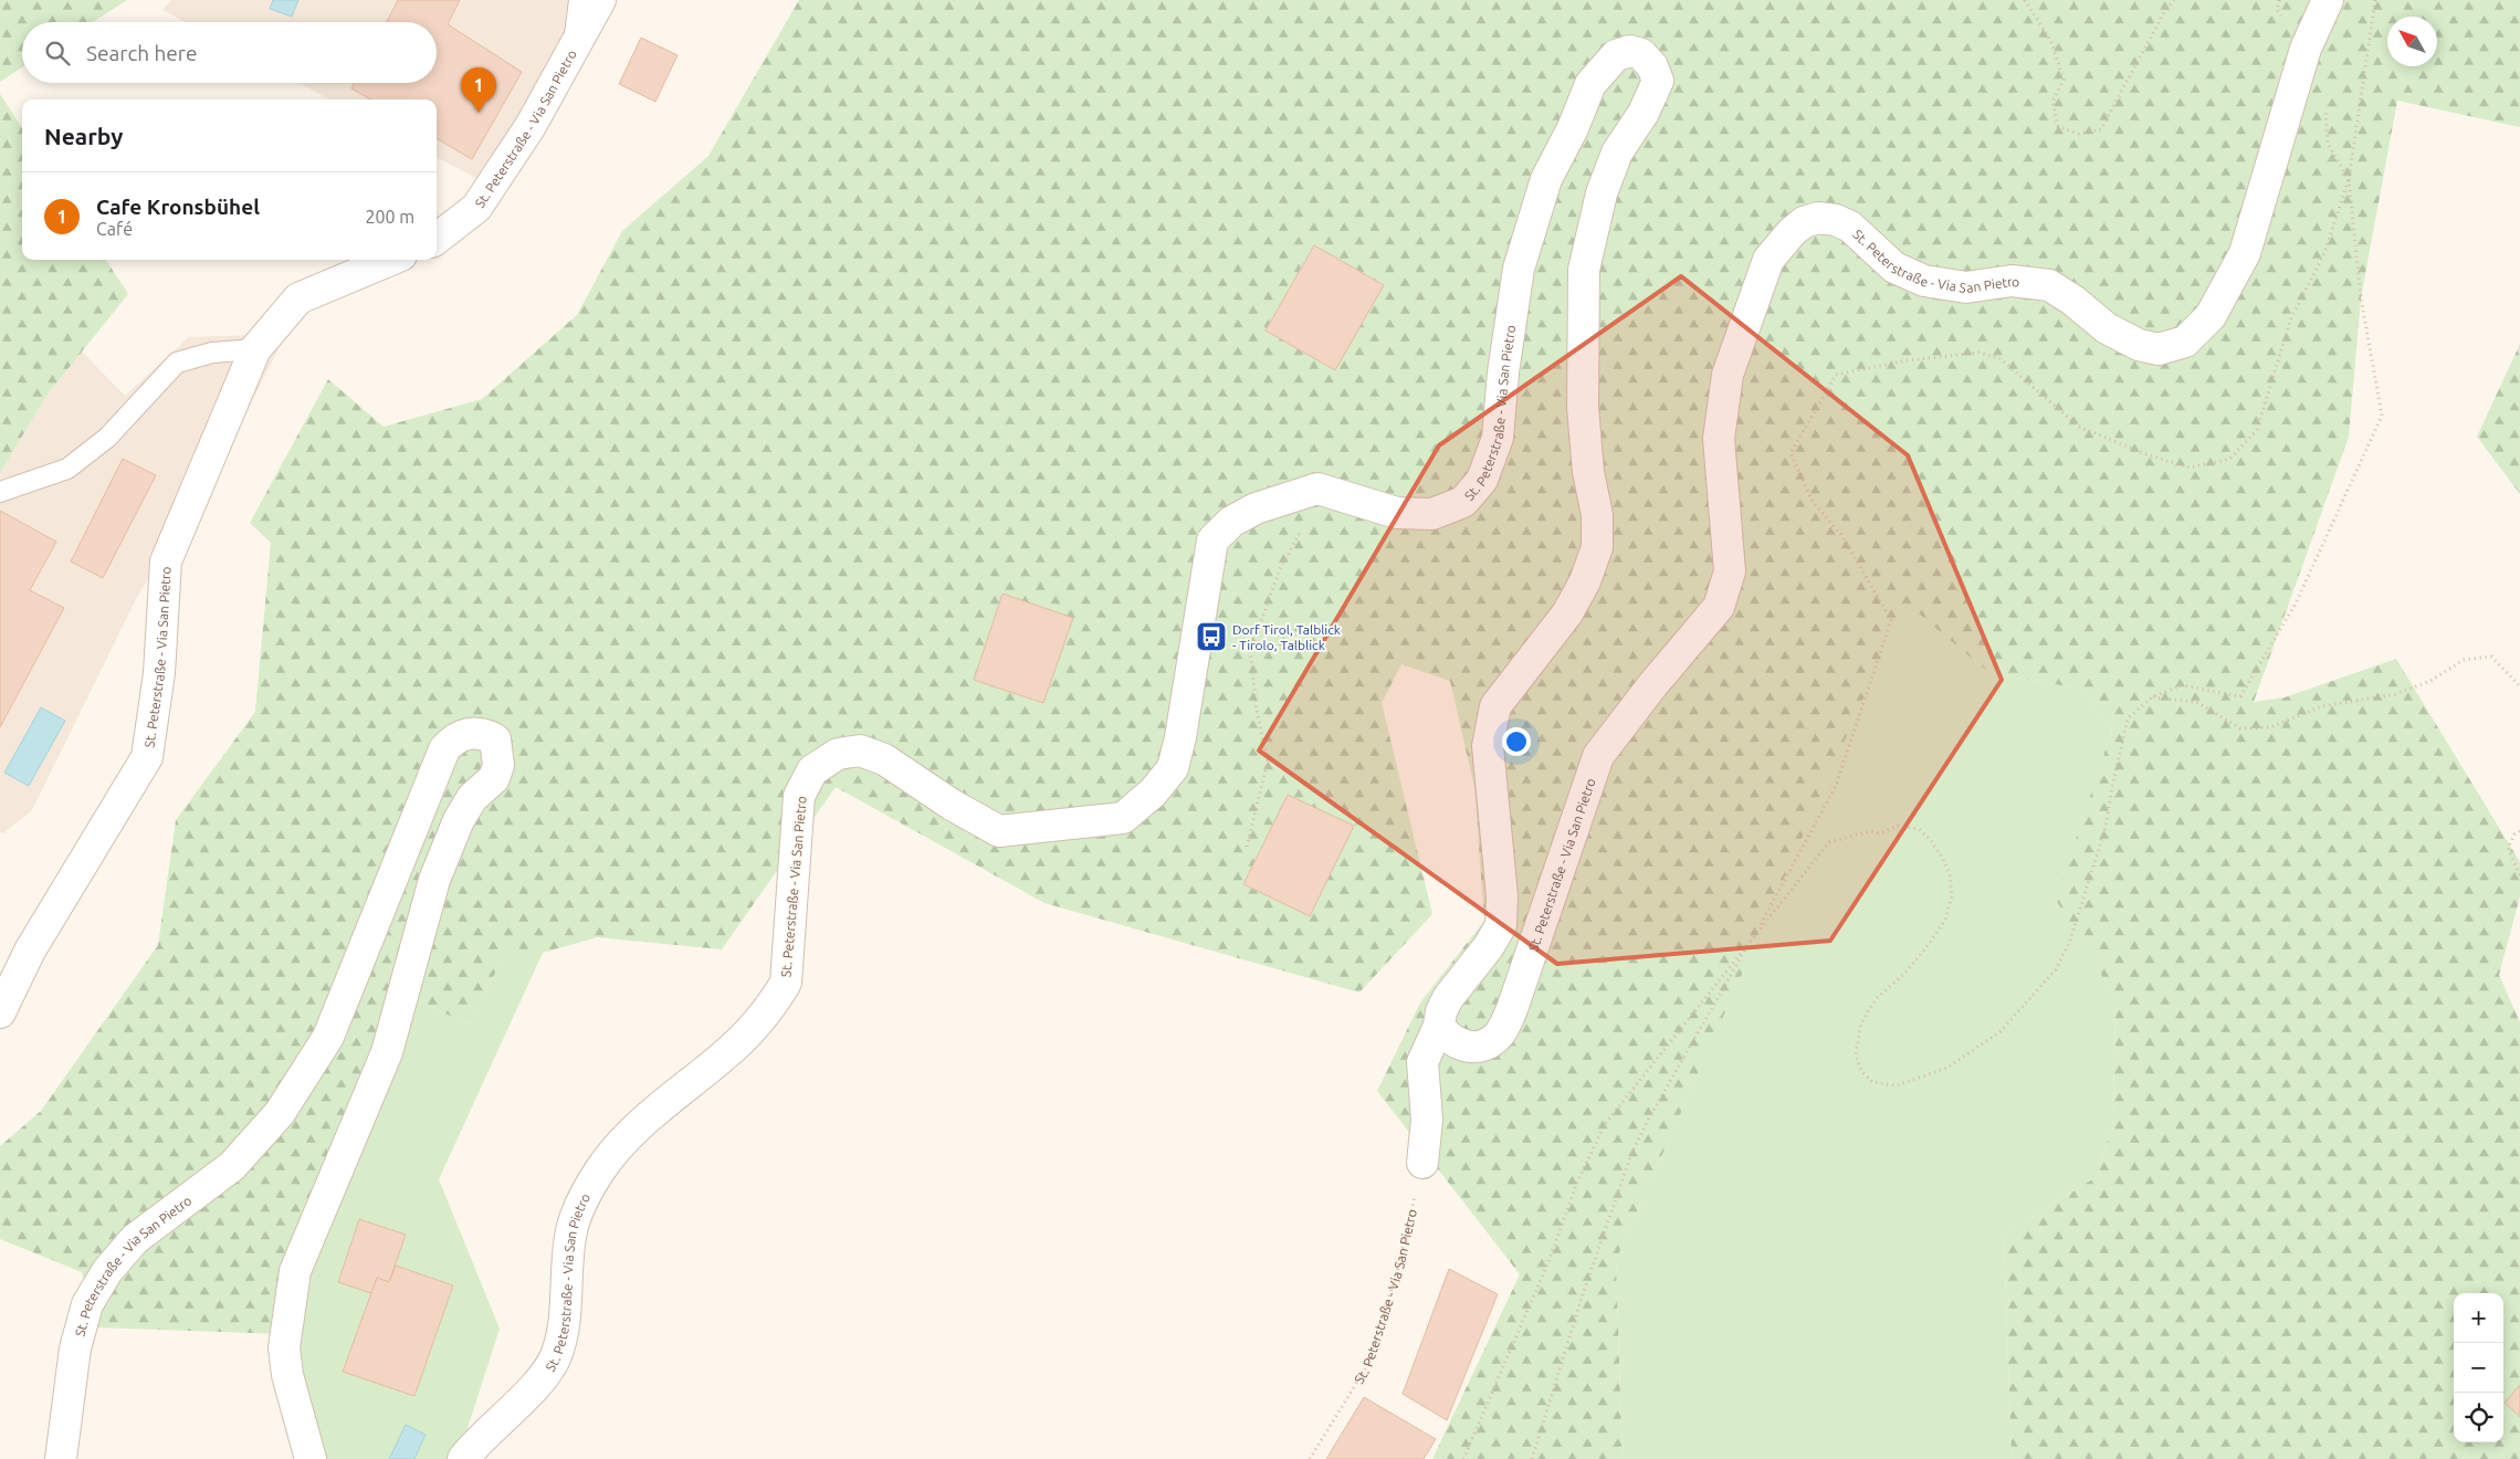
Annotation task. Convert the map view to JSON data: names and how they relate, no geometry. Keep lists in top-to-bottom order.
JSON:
{
  "streets": {
    "street": ["St. Peterstraße - Via San Pietro"]
  },
  "places": {
    "bus stop": ["Dorf Tirol, Talblick - Tirolo, Talblick"]
  },
  "north": "top left",
  "page": {
    "search": "Search here",
    "pins": "1",
    "heading": "Nearby",
    "list": [
      {
        "mark": "1",
        "name": "Cafe Kronsbühel",
        "note": "Café",
        "value": "200 m"
      }
    ],
    "map_buttons": ["+", "−"]
  }
}
